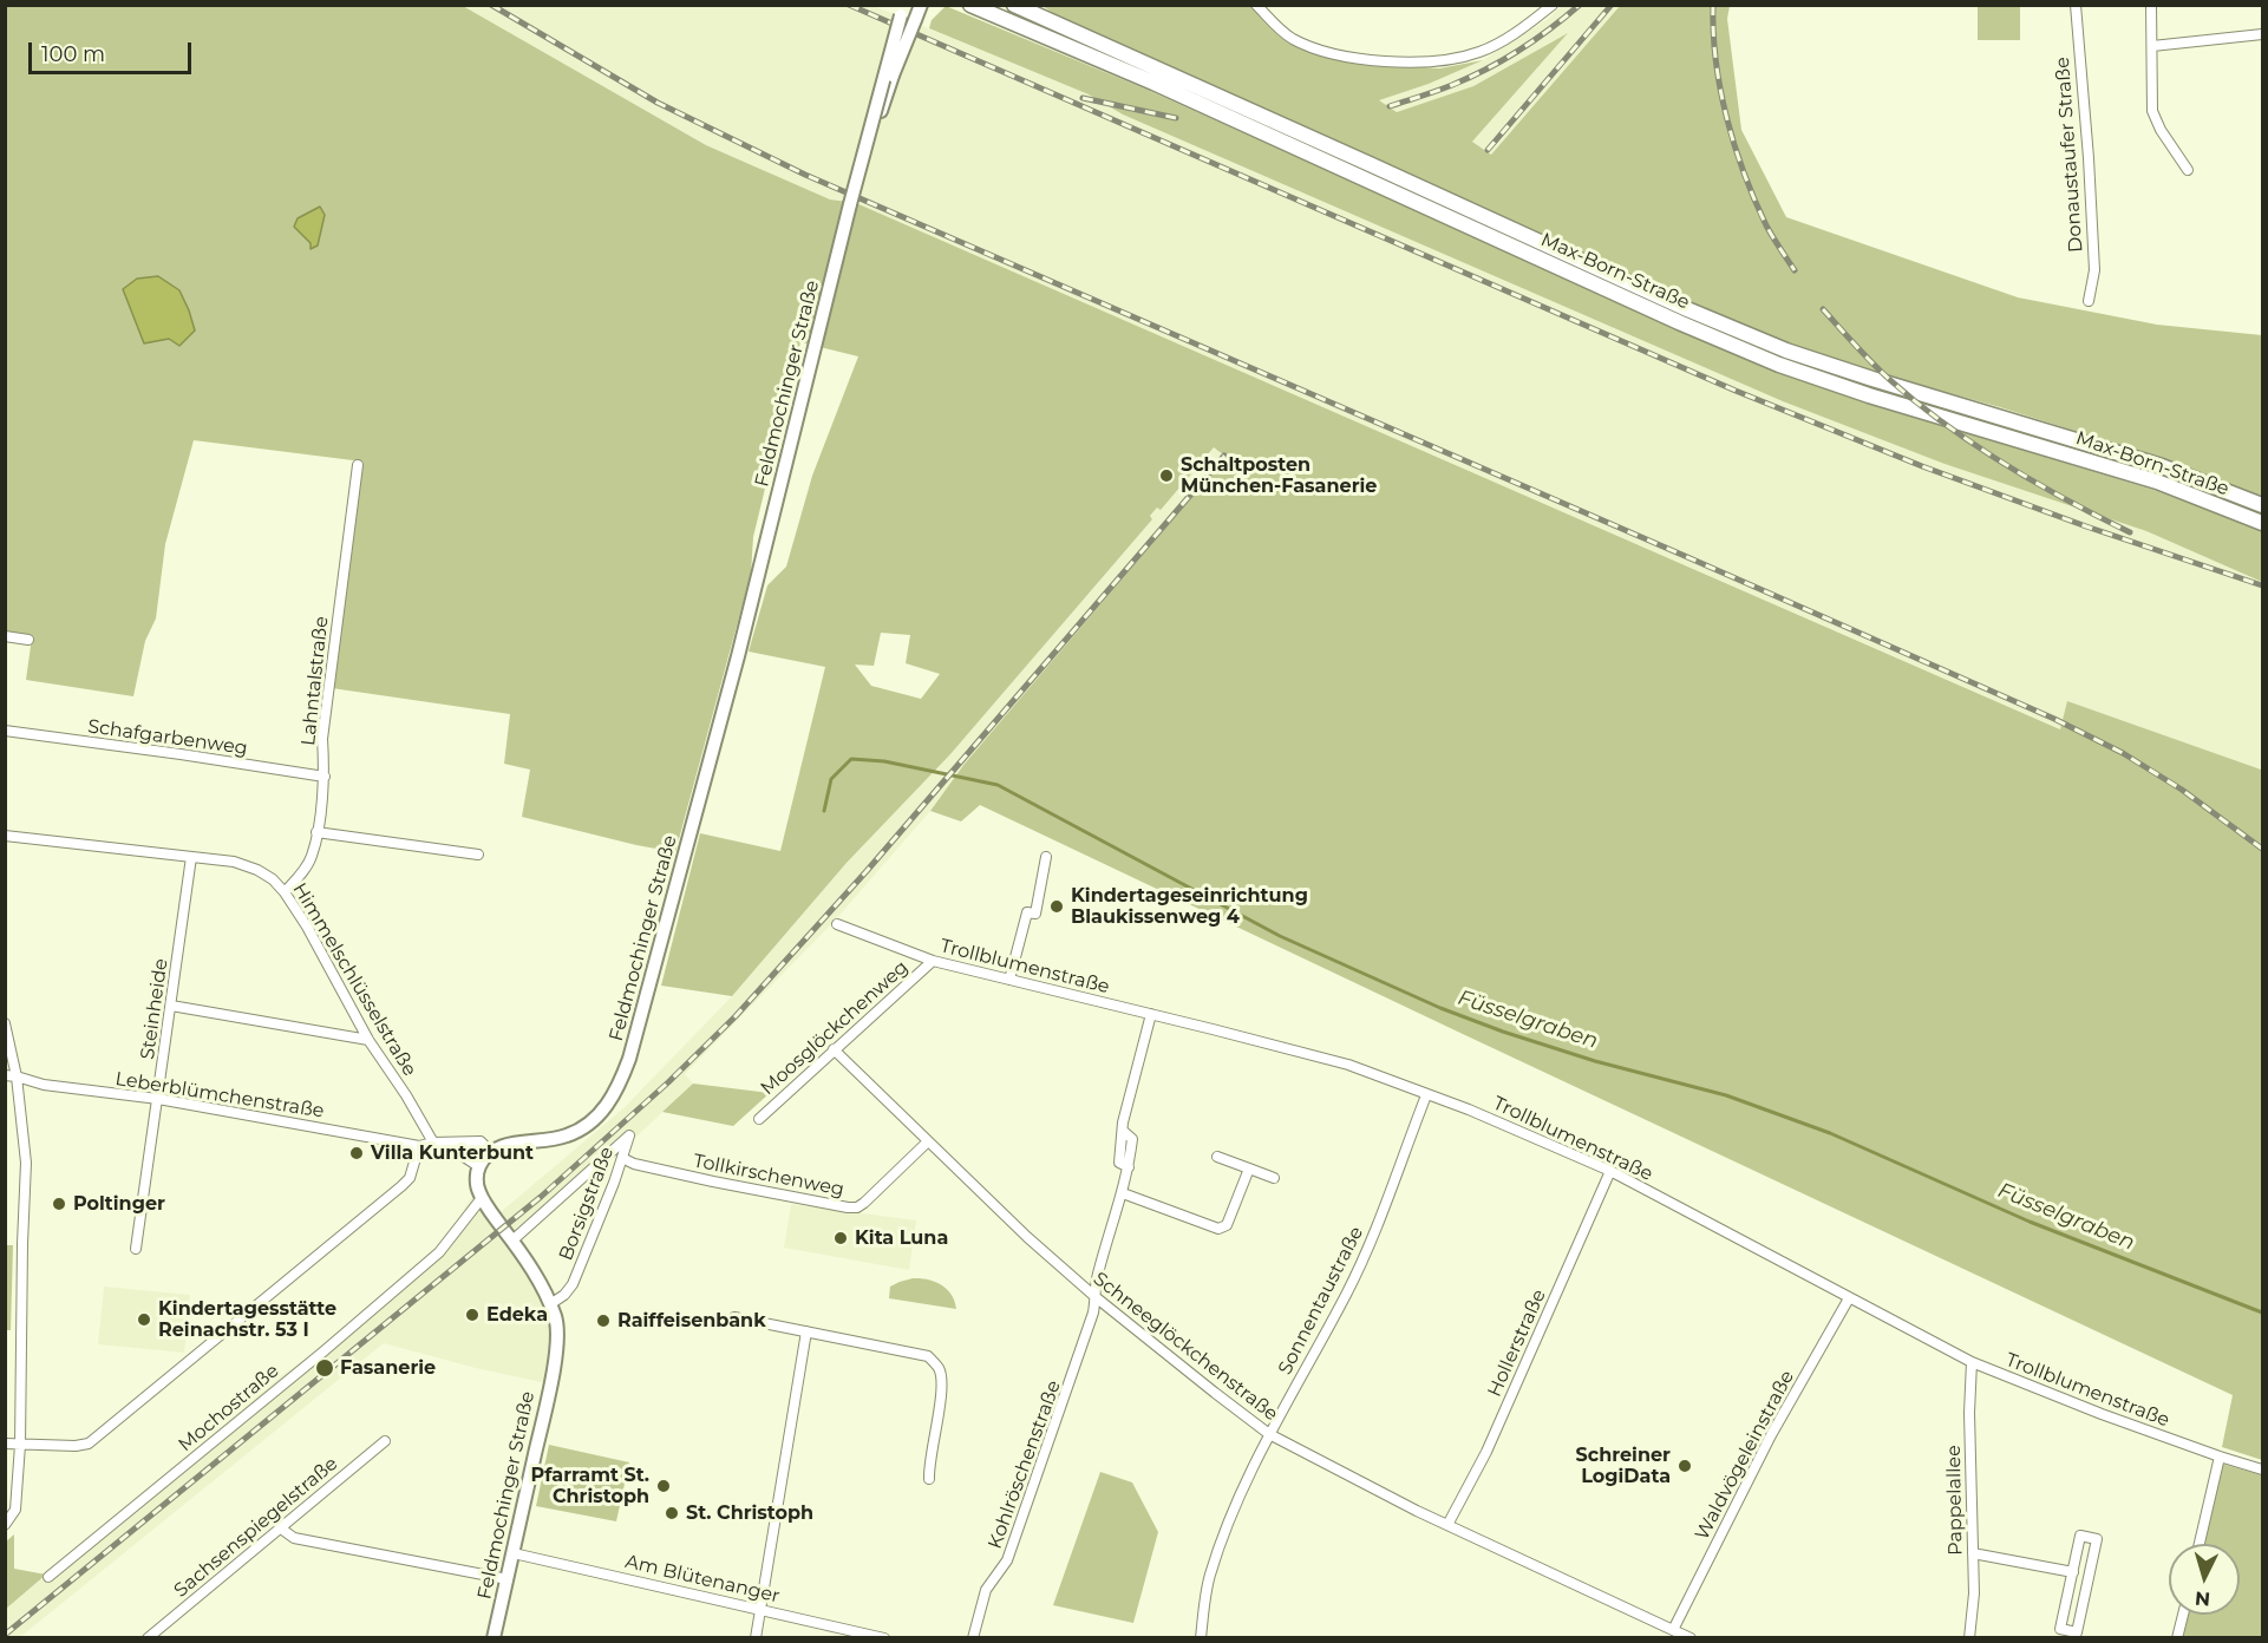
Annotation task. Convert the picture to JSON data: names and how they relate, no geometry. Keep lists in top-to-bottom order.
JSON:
{
  "streets": {
    "main road": ["Max-Born-Straße", "Feldmochinger Straße"],
    "street": [
      "Donaustaufer Straße",
      "Lahntalstraße",
      "Schafgarbenweg",
      "Trollblumenstraße",
      "Himmelschlüsselstraße",
      "Steinheide",
      "Moosglöckchenweg",
      "Leberblümchenstraße",
      "Tollkirschenweg",
      "Borsigstraße",
      "Sonnentaustraße",
      "Hollerstraße",
      "Schneeglöckchenstraße",
      "Mochostraße",
      "Waldvögeleinstraße",
      "Kohlröschenstraße",
      "Pappelallee",
      "Sachsenspiegelstraße",
      "Am Blütenanger"
    ]
  },
  "crossings": [
    ["Feldmochinger Straße", "Borsigstraße"],
    ["Feldmochinger Straße", "Mochostraße"],
    ["Feldmochinger Straße", "Am Blütenanger"],
    ["Lahntalstraße", "Schafgarbenweg"],
    ["Lahntalstraße", "Himmelschlüsselstraße"],
    ["Trollblumenstraße", "Moosglöckchenweg"],
    ["Trollblumenstraße", "Sonnentaustraße"],
    ["Trollblumenstraße", "Hollerstraße"],
    ["Trollblumenstraße", "Waldvögeleinstraße"],
    ["Trollblumenstraße", "Kohlröschenstraße"],
    ["Trollblumenstraße", "Pappelallee"],
    ["Himmelschlüsselstraße", "Steinheide"],
    ["Steinheide", "Leberblümchenstraße"],
    ["Moosglöckchenweg", "Schneeglöckchenstraße"],
    ["Tollkirschenweg", "Borsigstraße"],
    ["Tollkirschenweg", "Schneeglöckchenstraße"],
    ["Sonnentaustraße", "Schneeglöckchenstraße"],
    ["Hollerstraße", "Schneeglöckchenstraße"],
    ["Schneeglöckchenstraße", "Waldvögeleinstraße"],
    ["Schneeglöckchenstraße", "Kohlröschenstraße"]
  ],
  "water": ["Füsselgraben"],
  "places": [
    "Schaltposten München-Fasanerie",
    "Kindertageseinrichtung Blaukissenweg 4",
    "Villa Kunterbunt",
    "Poltinger",
    "Kita Luna",
    "Edeka",
    "Kindertagesstätte Reinachstr. 53 I",
    "Raiffeisenbank",
    "Fasanerie",
    "Schreiner LogiData",
    "Pfarramt St. Christoph",
    "St. Christoph"
  ],
  "scale_bar": "100 m",
  "north": "bottom"
}
